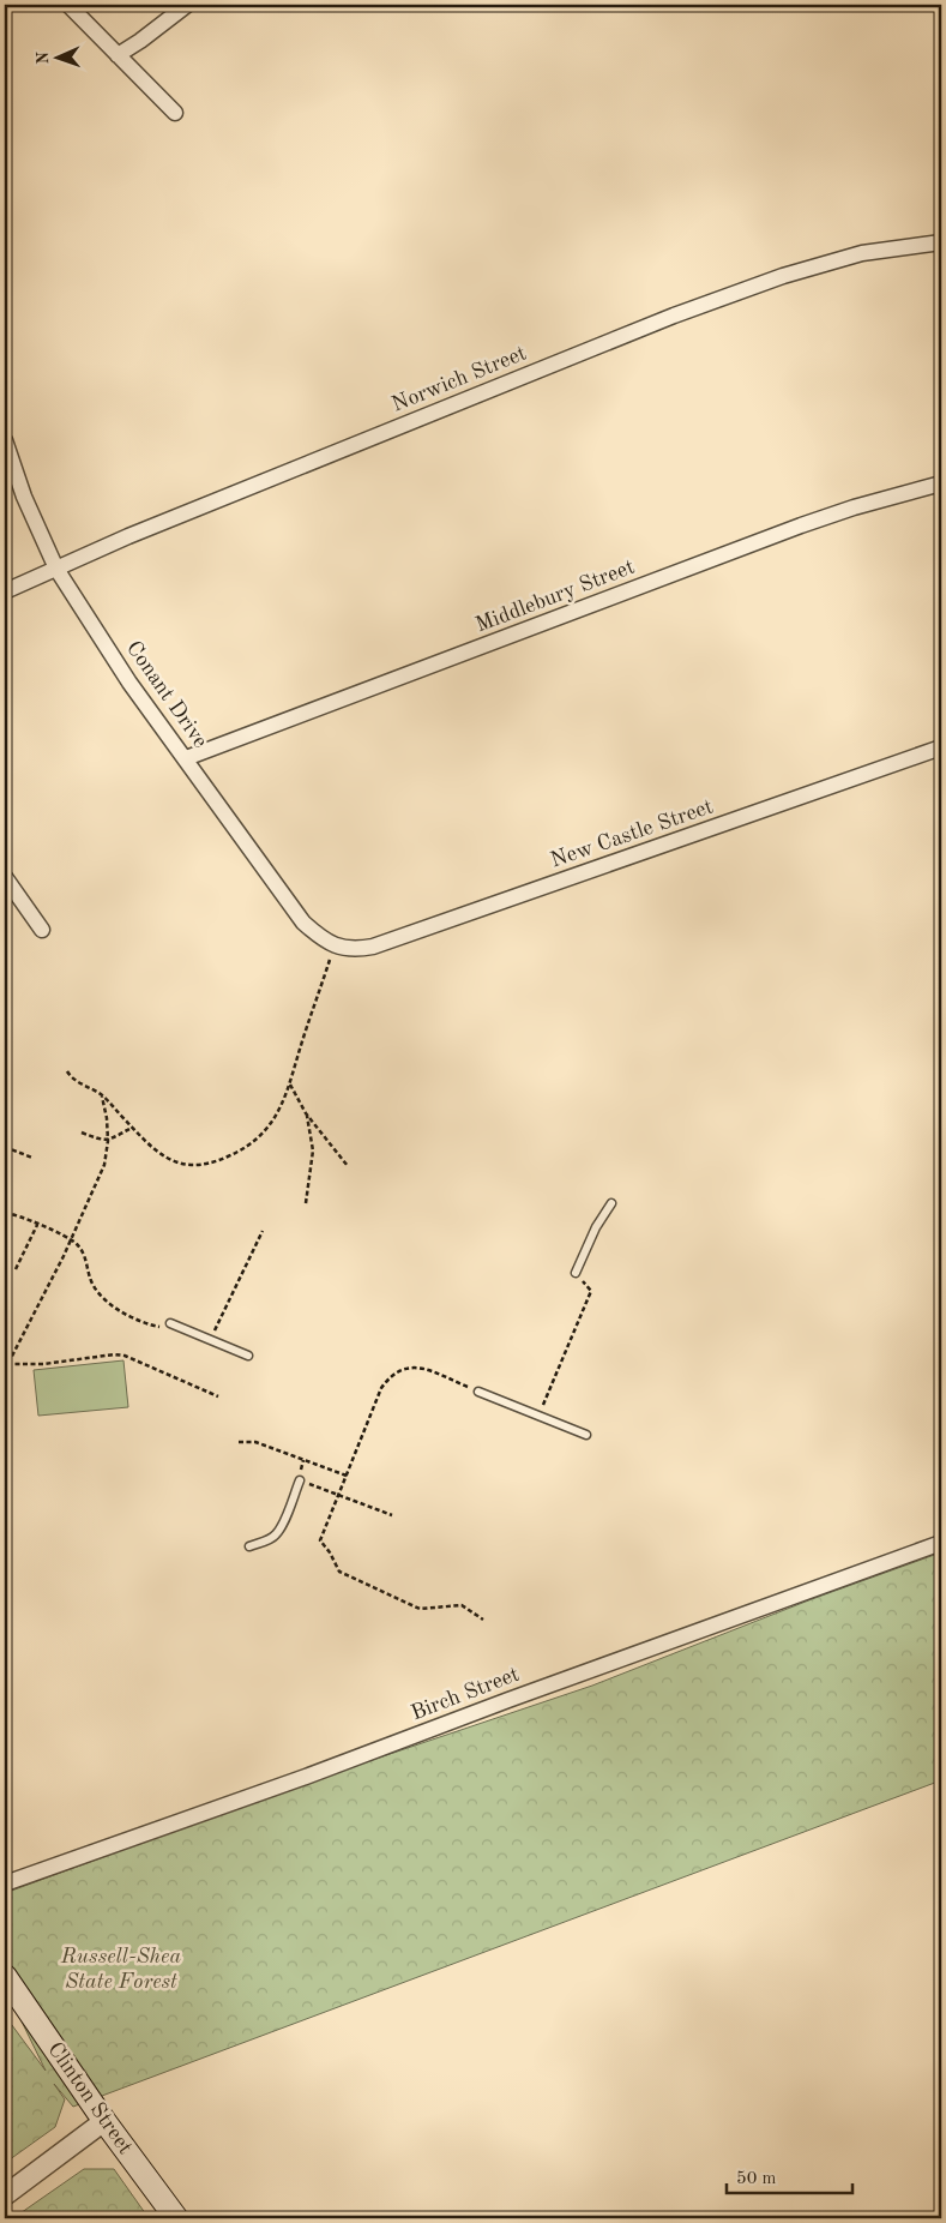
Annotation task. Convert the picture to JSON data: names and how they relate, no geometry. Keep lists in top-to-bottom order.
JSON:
{
  "streets": {
    "main road": ["Clinton Street"],
    "street": [
      "Norwich Street",
      "Middlebury Street",
      "Conant Drive",
      "New Castle Street",
      "Birch Street"
    ]
  },
  "crossings": [
    ["Norwich Street", "Conant Drive"],
    ["Middlebury Street", "Conant Drive"],
    ["Conant Drive", "New Castle Street"]
  ],
  "parks": ["Russell-Shea State Forest"],
  "scale_bar": "50 m",
  "north": "left"
}
